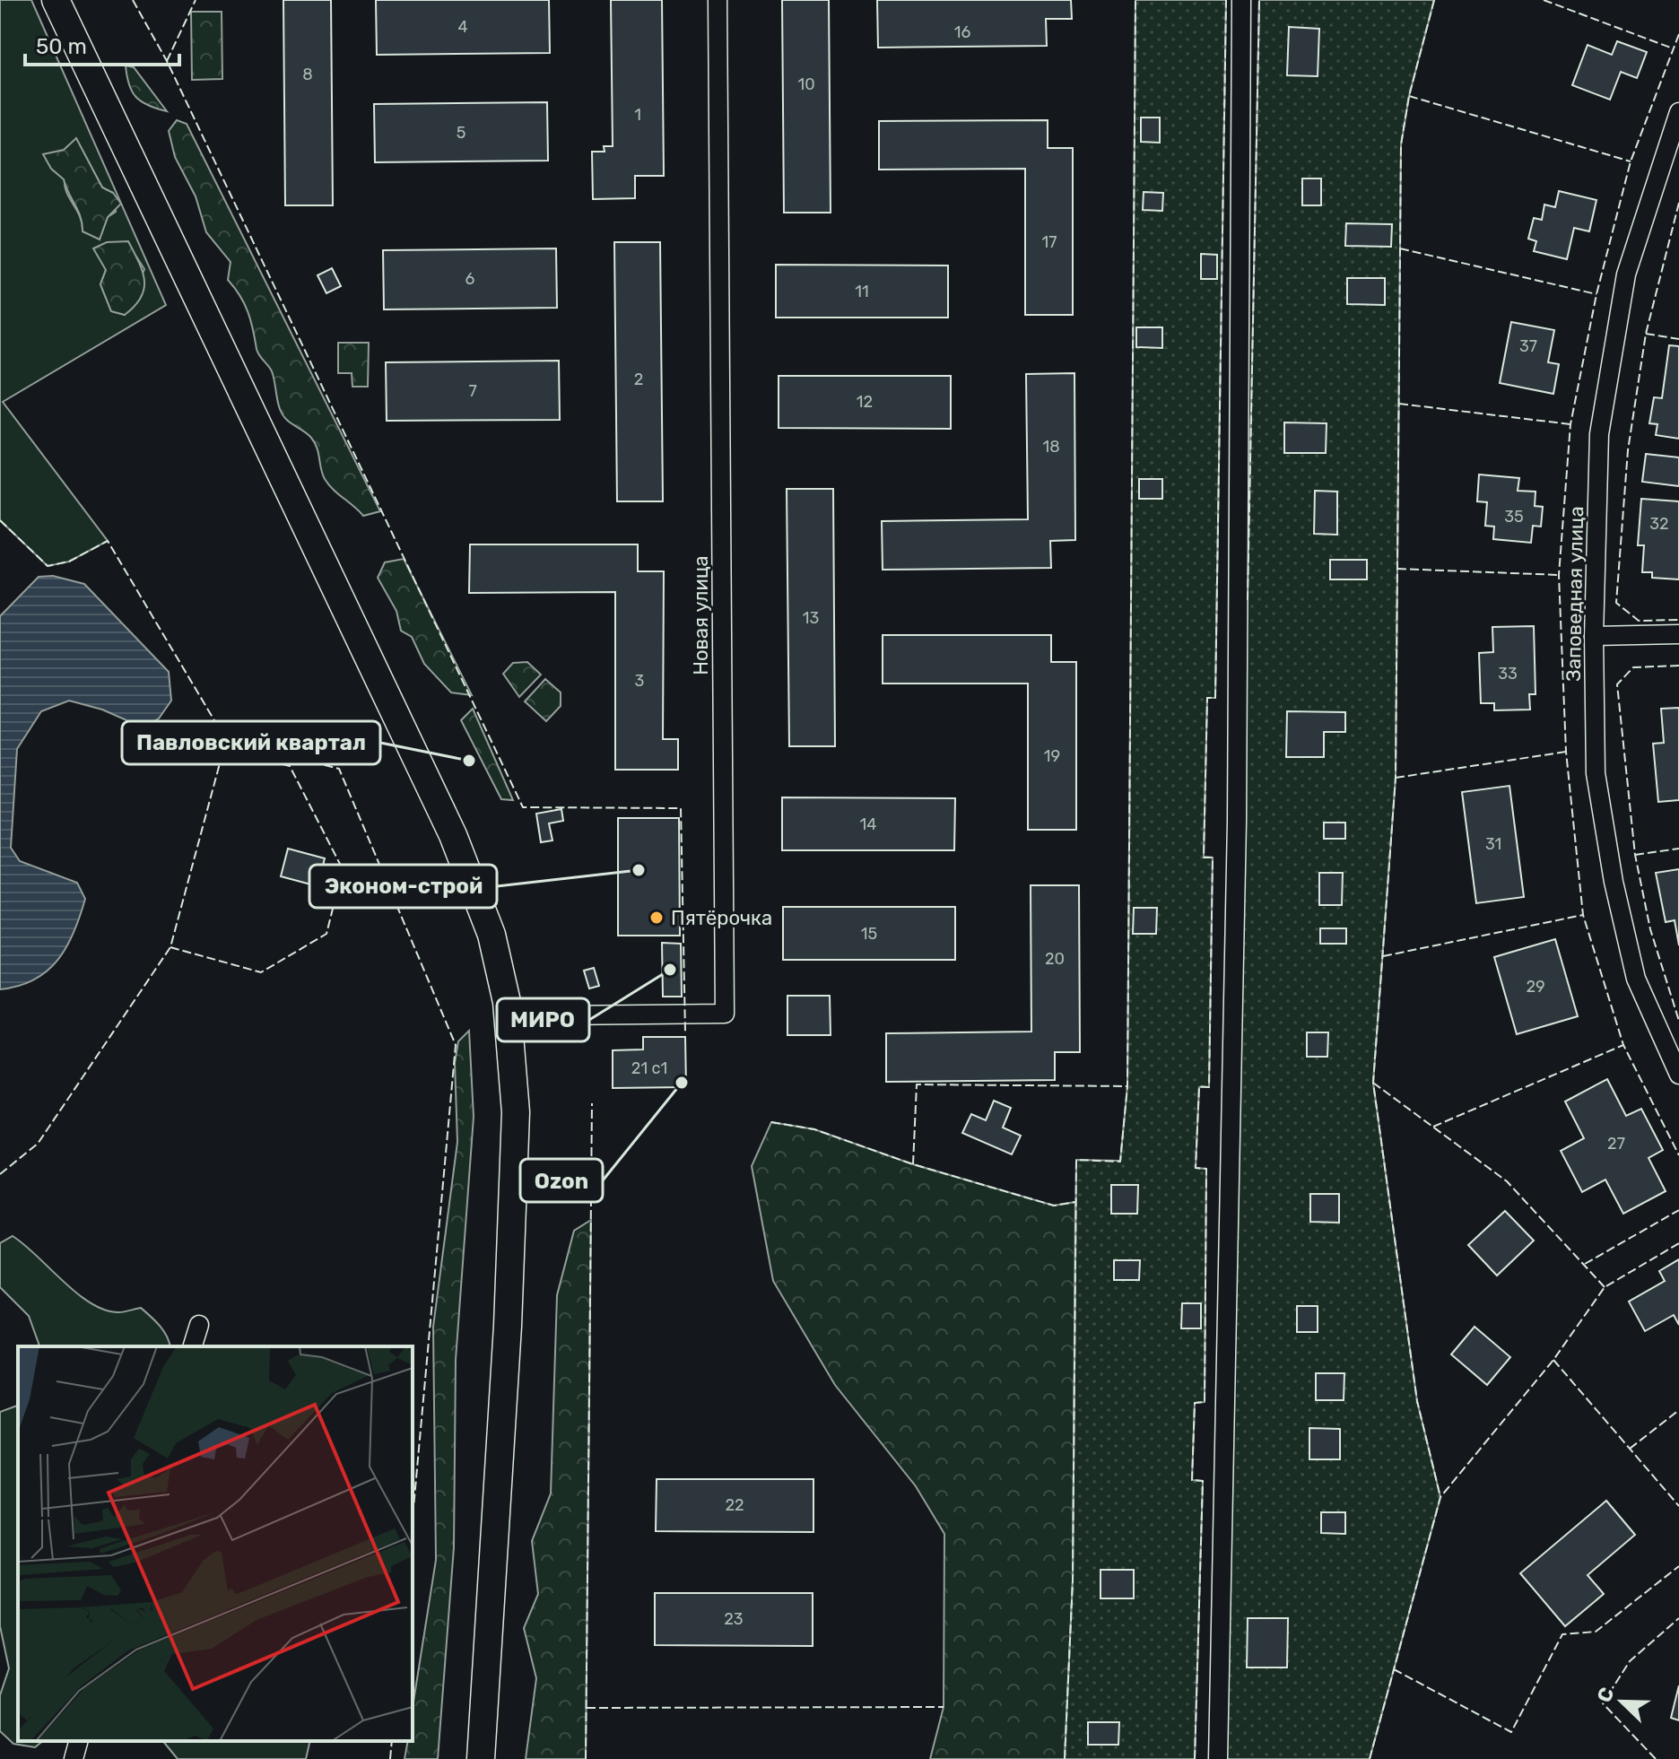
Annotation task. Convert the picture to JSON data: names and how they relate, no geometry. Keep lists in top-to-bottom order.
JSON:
{
  "streets": {
    "street": ["Заповедная улица", "Новая улица"]
  },
  "places": [
    "Павловский квартал",
    "Эконом-строй",
    "Пятёрочка",
    "МИРО",
    "Ozon"
  ],
  "house_numbers": [
    "4",
    "16",
    "8",
    "10",
    "1",
    "5",
    "17",
    "6",
    "11",
    "37",
    "2",
    "7",
    "12",
    "18",
    "35",
    "32",
    "13",
    "33",
    "3",
    "19",
    "14",
    "31",
    "15",
    "20",
    "29",
    "21 с1",
    "27",
    "22",
    "23"
  ],
  "scale_bar": "50 m",
  "north": "top left"
}
